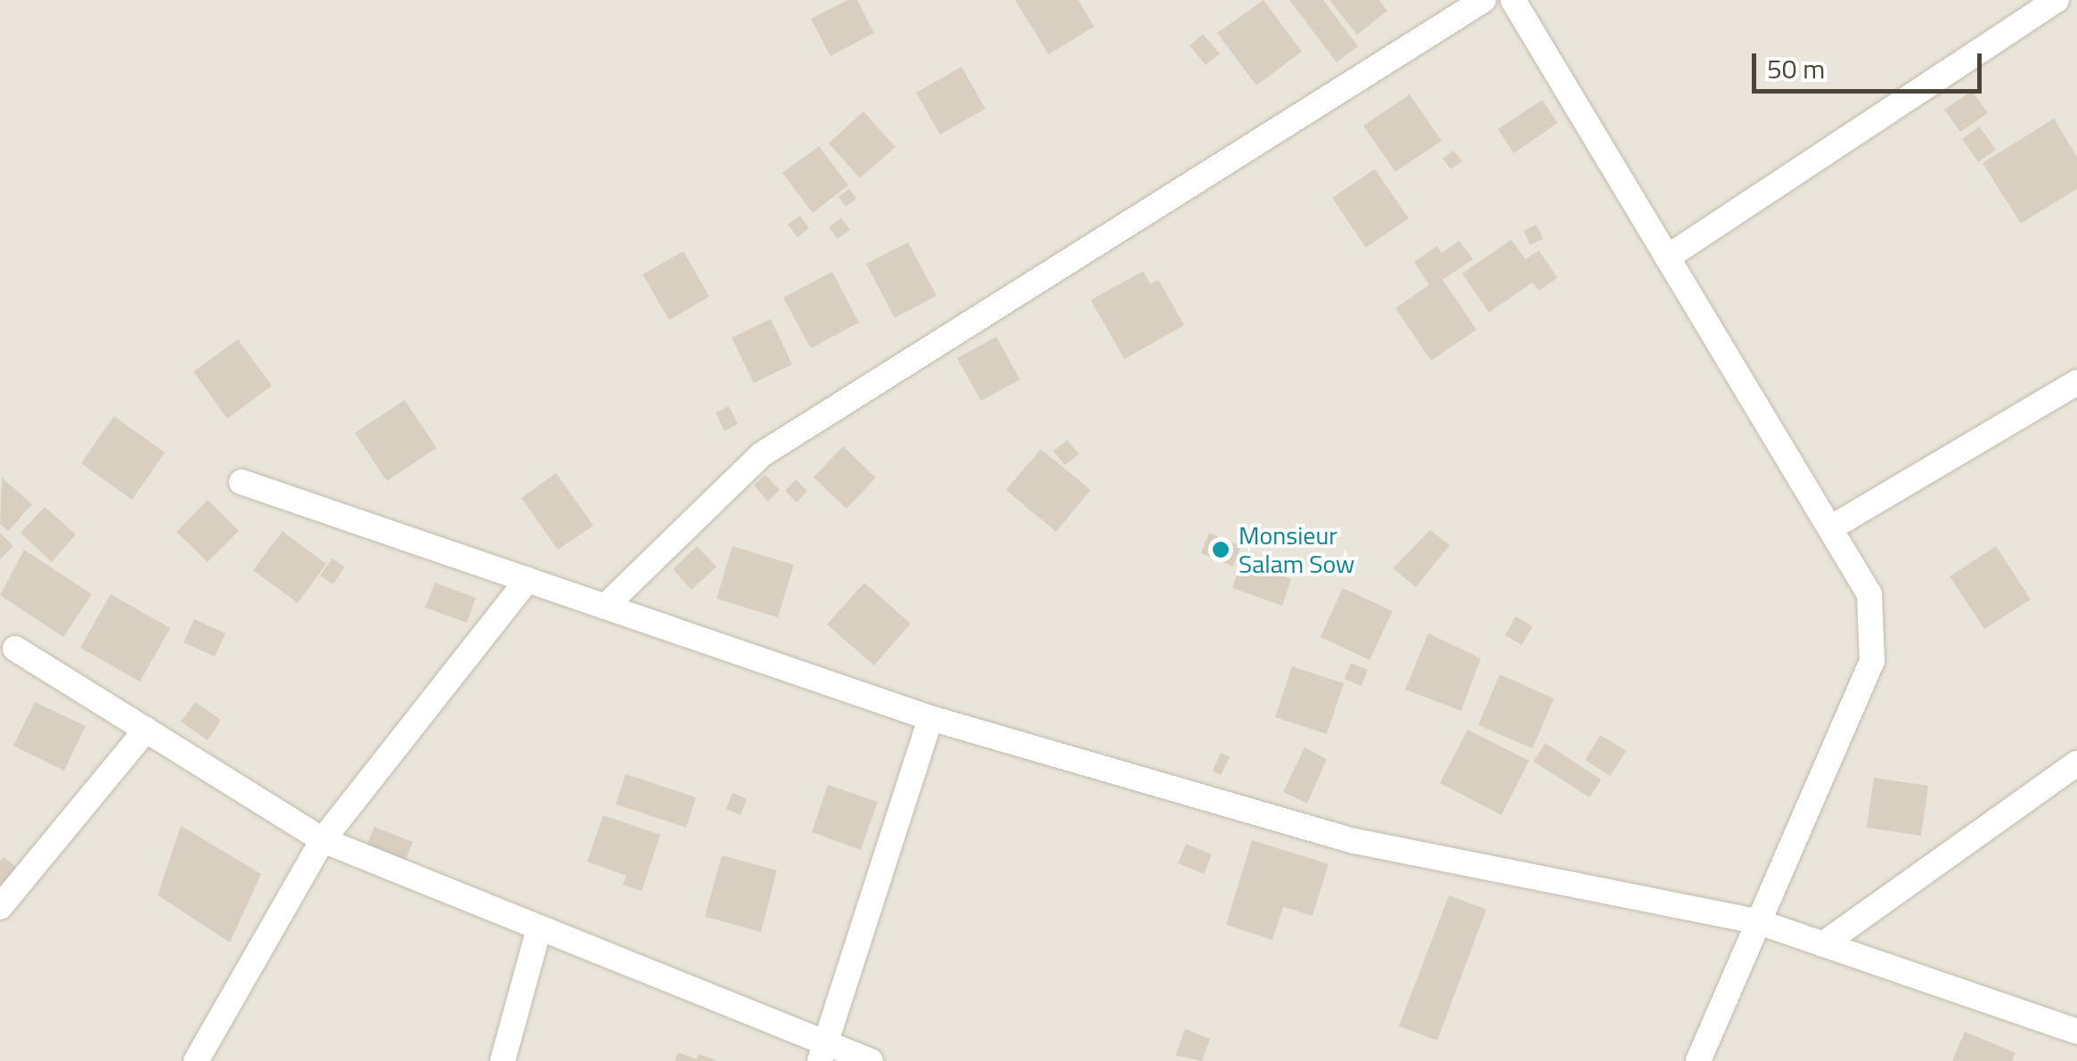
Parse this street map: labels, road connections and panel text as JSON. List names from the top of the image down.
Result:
{
  "places": ["Monsieur Salam Sow"],
  "scale_bar": "50 m"
}
